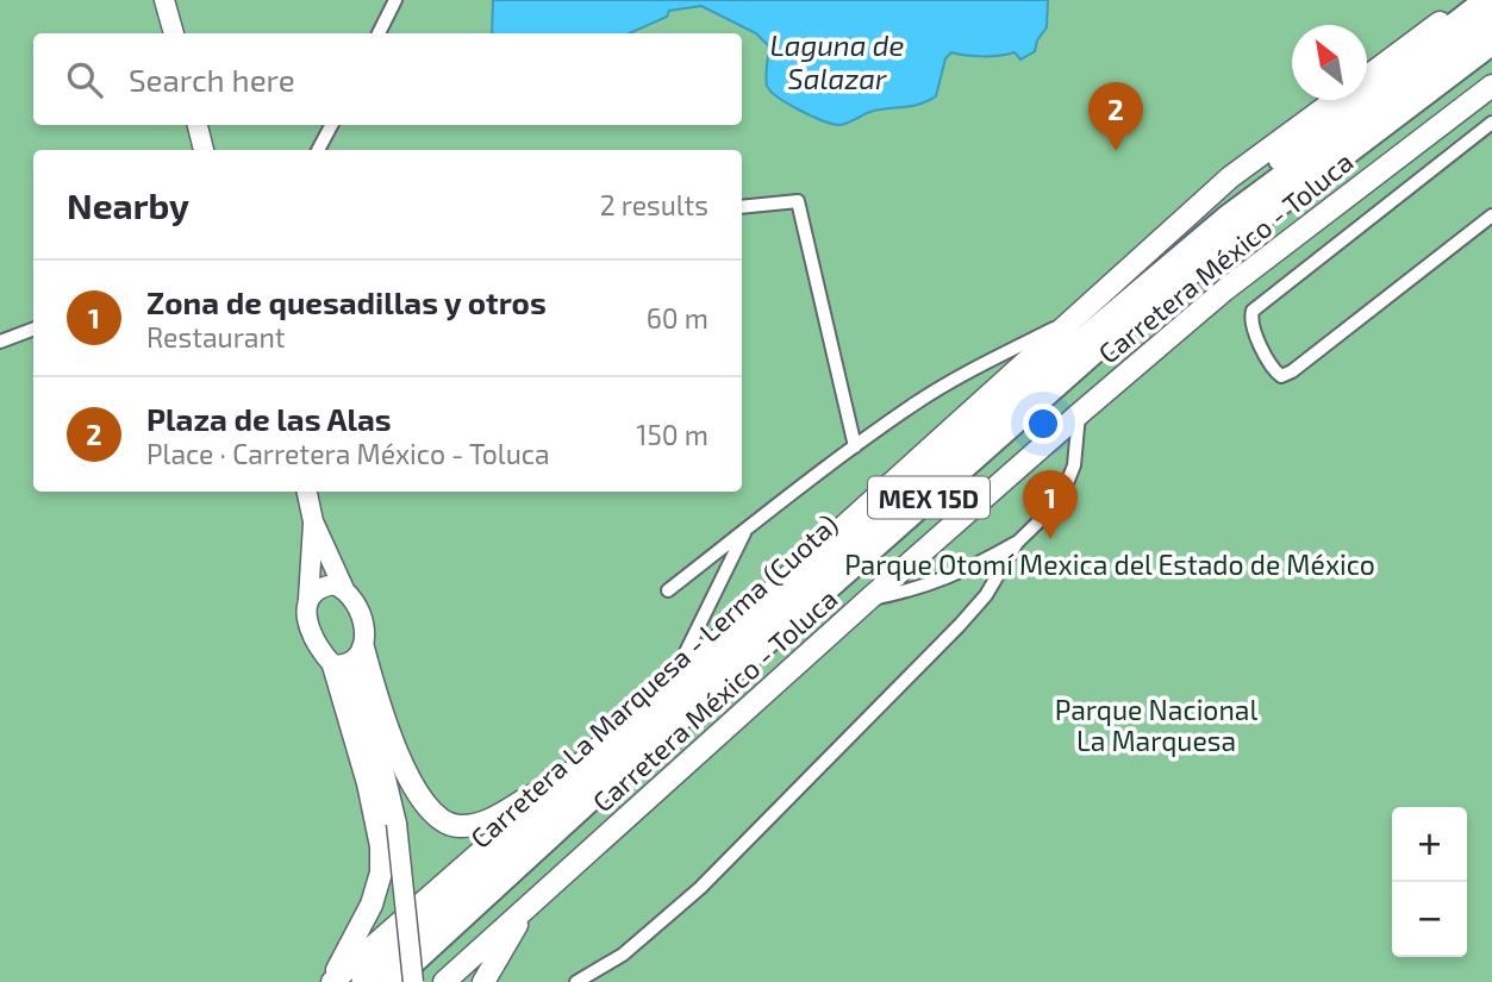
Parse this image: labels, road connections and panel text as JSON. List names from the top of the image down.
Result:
{
  "streets": {
    "highway": ["MEX 15D", "Carretera La Marquesa - Lerma (Cuota)"],
    "main road": ["Carretera México - Toluca"]
  },
  "water": ["Laguna de Salazar"],
  "parks": ["Parque Otomí Mexica del Estado de México", "Parque Nacional La Marquesa"],
  "north": "top left",
  "page": {
    "search": "Search here",
    "pins": ["2", "1"],
    "heading": ["Nearby", "2 results"],
    "list": [
      {
        "mark": "1",
        "name": "Zona de quesadillas y otros",
        "note": "Restaurant",
        "value": "60 m"
      },
      {
        "mark": "2",
        "name": "Plaza de las Alas",
        "note": "Place · Carretera México - Toluca",
        "value": "150 m"
      }
    ],
    "map_buttons": ["+", "−"]
  }
}
